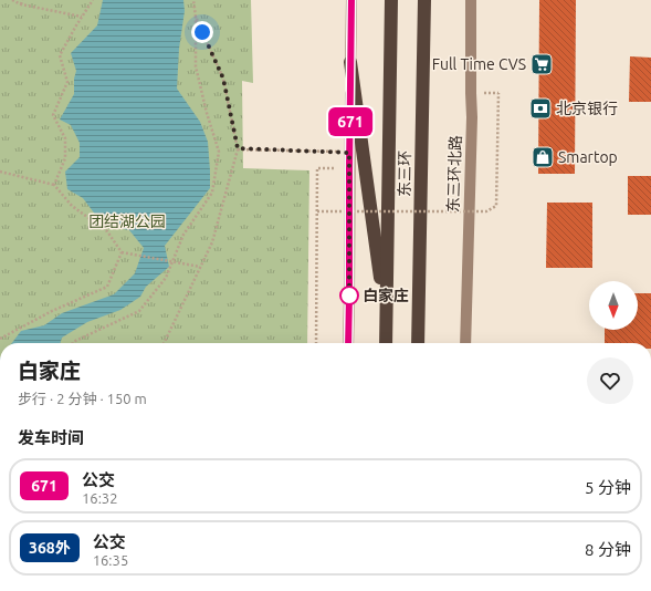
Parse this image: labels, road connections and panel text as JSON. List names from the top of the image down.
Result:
{
  "streets": {
    "highway": ["东三环"],
    "street": ["东三环北路"]
  },
  "parks": ["团结湖公园"],
  "places": {
    "supermarket": ["Full Time CVS"],
    "bank": ["北京银行"],
    "shop": ["Smartop"],
    "other": ["白家庄"]
  },
  "lines": ["bus line 671"],
  "north": "bottom",
  "page": {
    "on_map": "671",
    "heading": [
      ["白家庄", "步行 · 2 分钟 · 150 m"],
      "发车时间"
    ],
    "list": [
      {
        "mark": "671",
        "name": "公交",
        "note": "16:32",
        "value": "5 分钟"
      },
      {
        "mark": "368外",
        "name": "公交",
        "note": "16:35",
        "value": "8 分钟"
      }
    ]
  }
}
